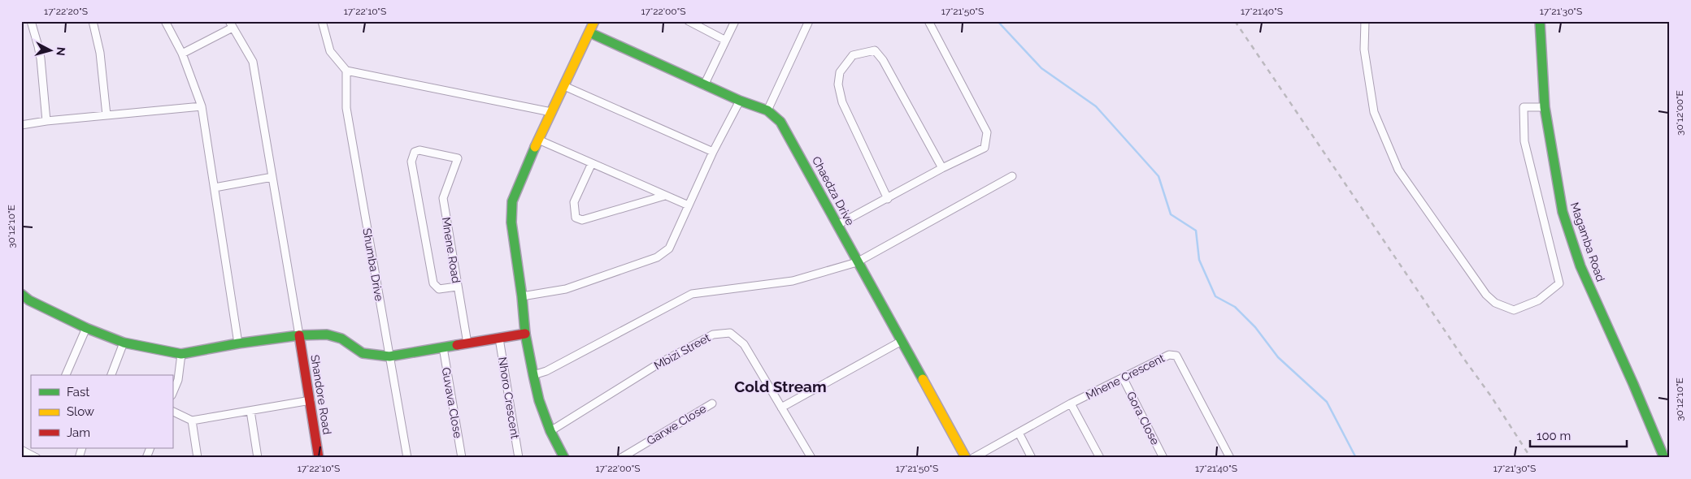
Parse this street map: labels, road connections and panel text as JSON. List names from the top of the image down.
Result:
{
  "streets": {
    "main road": ["Chaedza Drive", "Magamba Road", "Shandore Road"],
    "street": [
      "Mnene Road",
      "Shumba Drive",
      "Mbizi Street",
      "Mhene Crescent",
      "Nhoro Crescent",
      "Guvava Close",
      "Gora Close",
      "Garwe Close"
    ]
  },
  "crossings": [
    ["Mhene Crescent", "Gora Close"]
  ],
  "districts": ["Cold Stream"],
  "legend": ["Fast", "Slow", "Jam"],
  "scale_bar": "100 m",
  "north": "right",
  "coordinates": [
    "17°22'20\"S",
    "17°22'10\"S",
    "17°22'00\"S",
    "17°21'50\"S",
    "17°21'40\"S",
    "17°21'30\"S",
    "30°12'00\"E",
    "30°12'10\"E"
  ]
}
